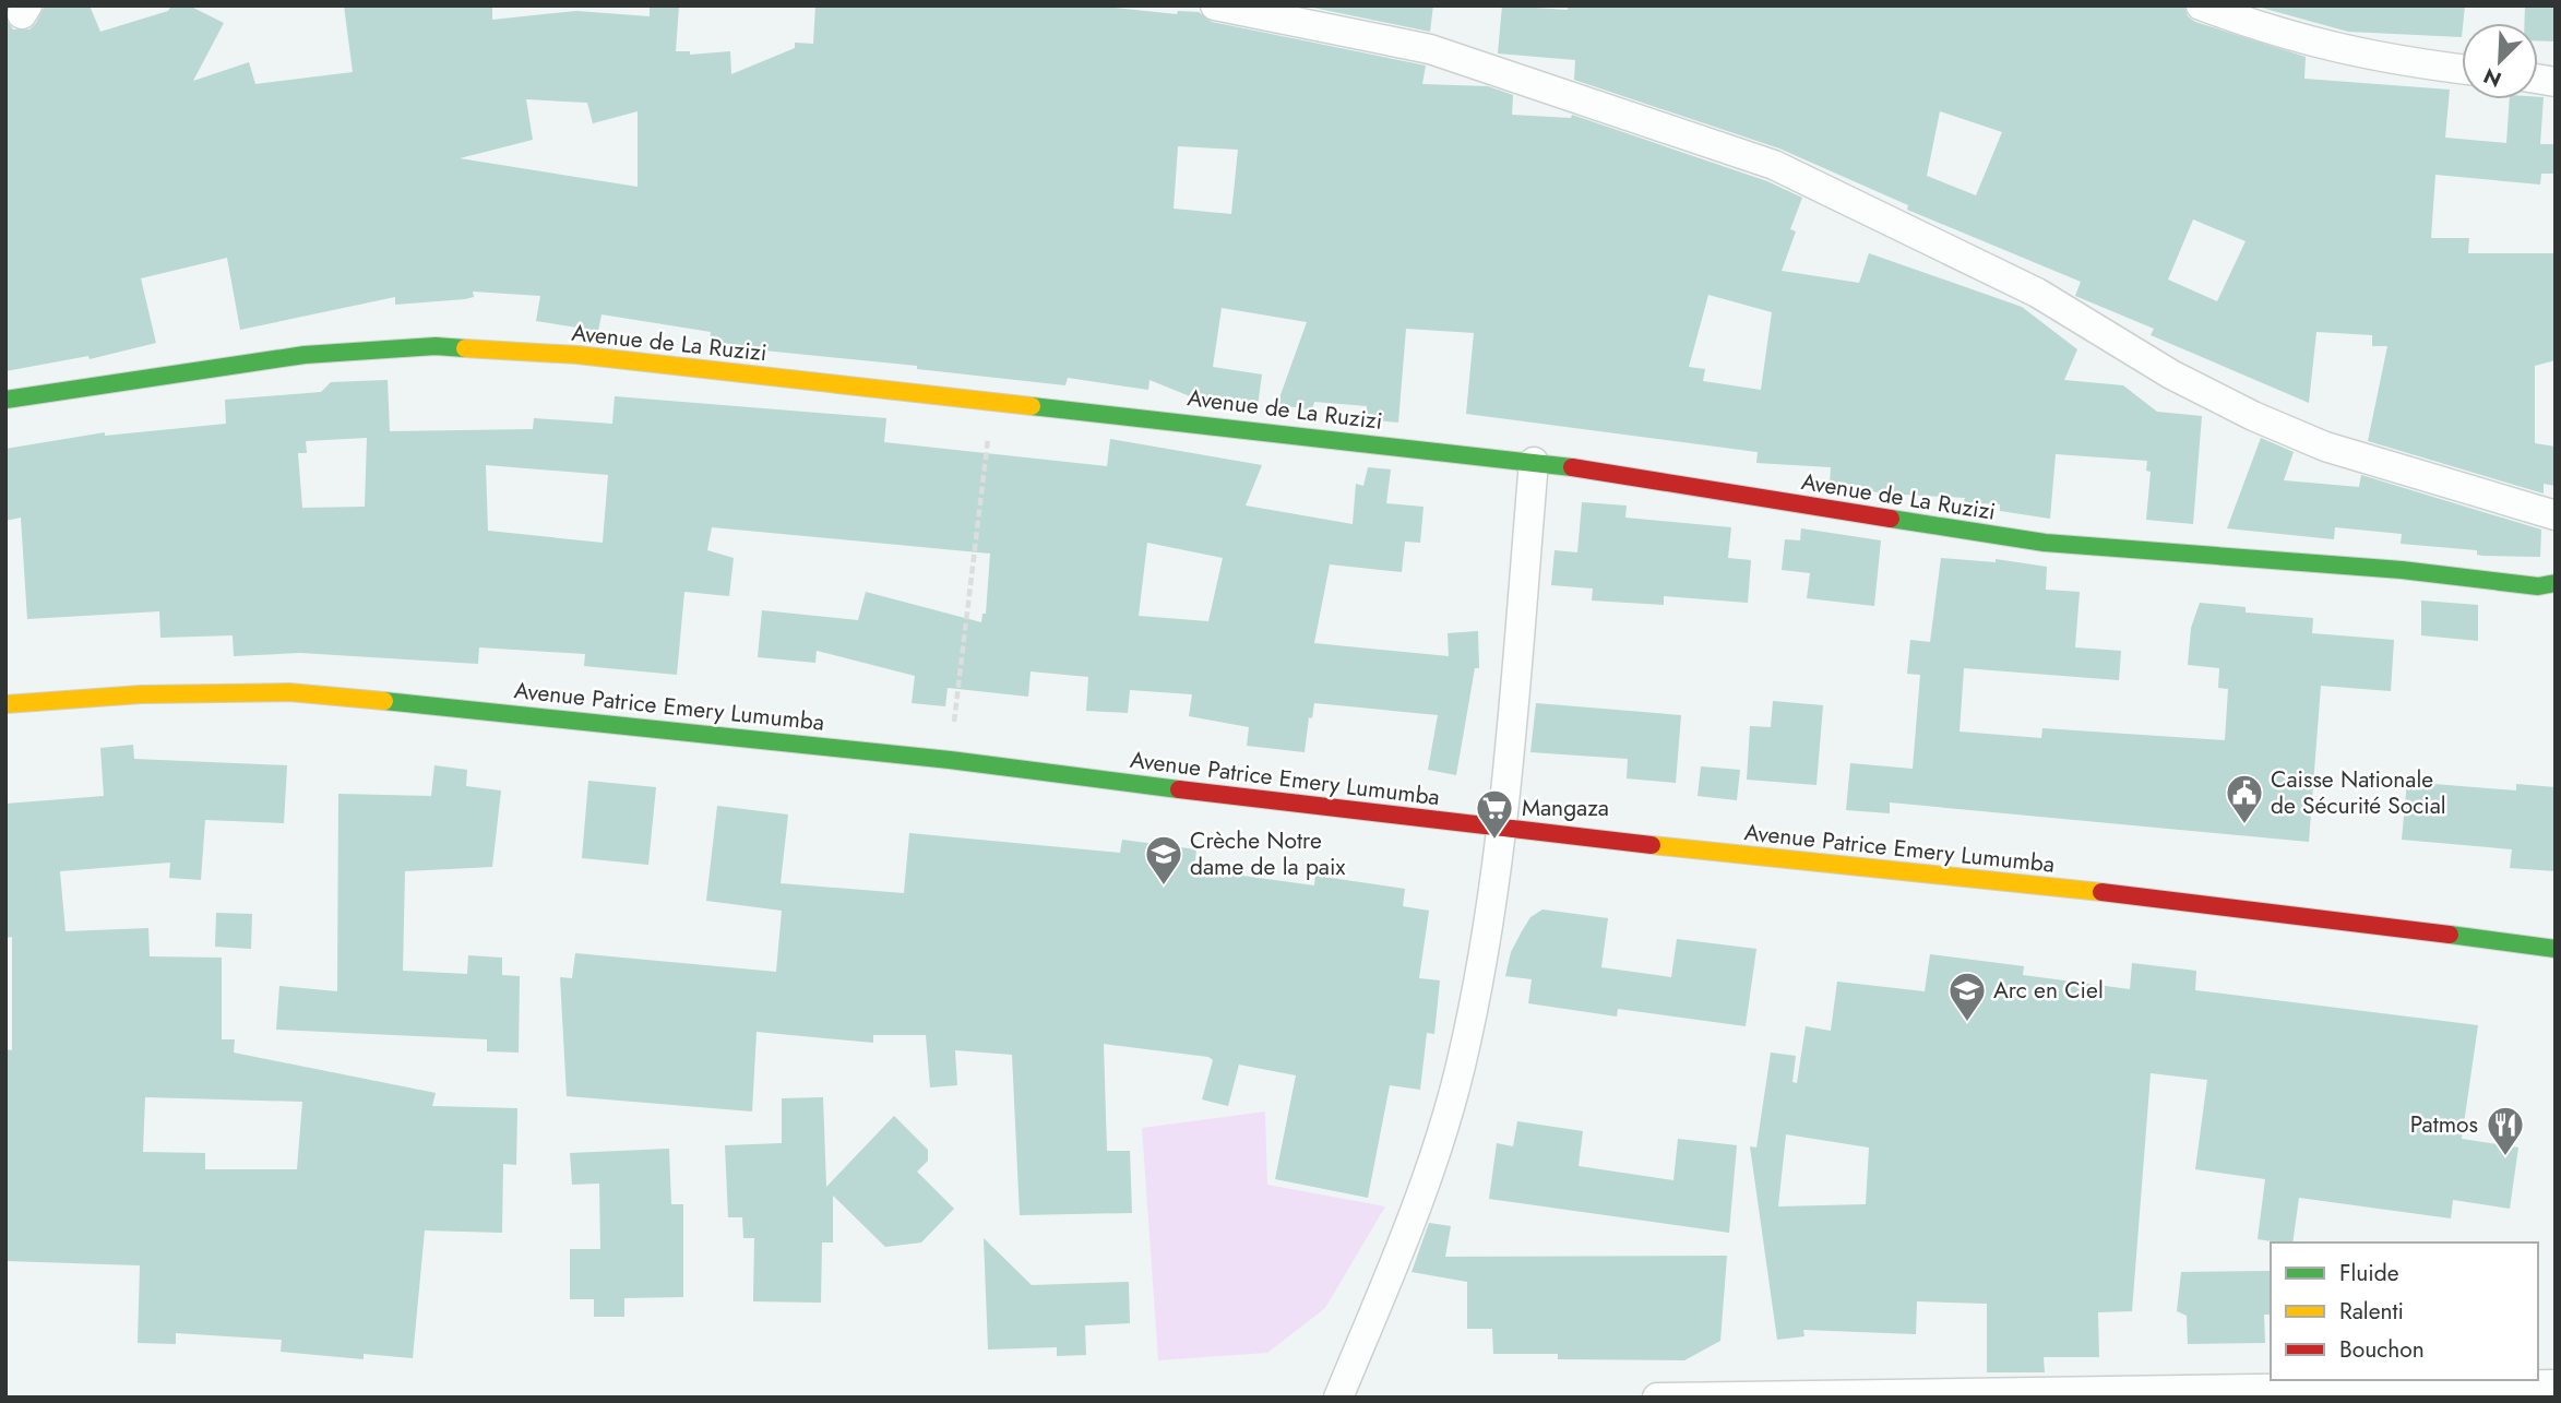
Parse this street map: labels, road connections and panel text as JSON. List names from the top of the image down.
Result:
{
  "streets": {
    "street": ["Avenue de La Ruzizi", "Avenue Patrice Emery Lumumba"]
  },
  "places": {
    "public building": ["Caisse Nationale de Sécurité Social"],
    "supermarket": ["Mangaza"],
    "school or university": ["Crèche Notre dame de la paix", "Arc en Ciel"],
    "restaurant": ["Patmos"]
  },
  "legend": ["Fluide", "Ralenti", "Bouchon"],
  "north": "bottom left"
}
